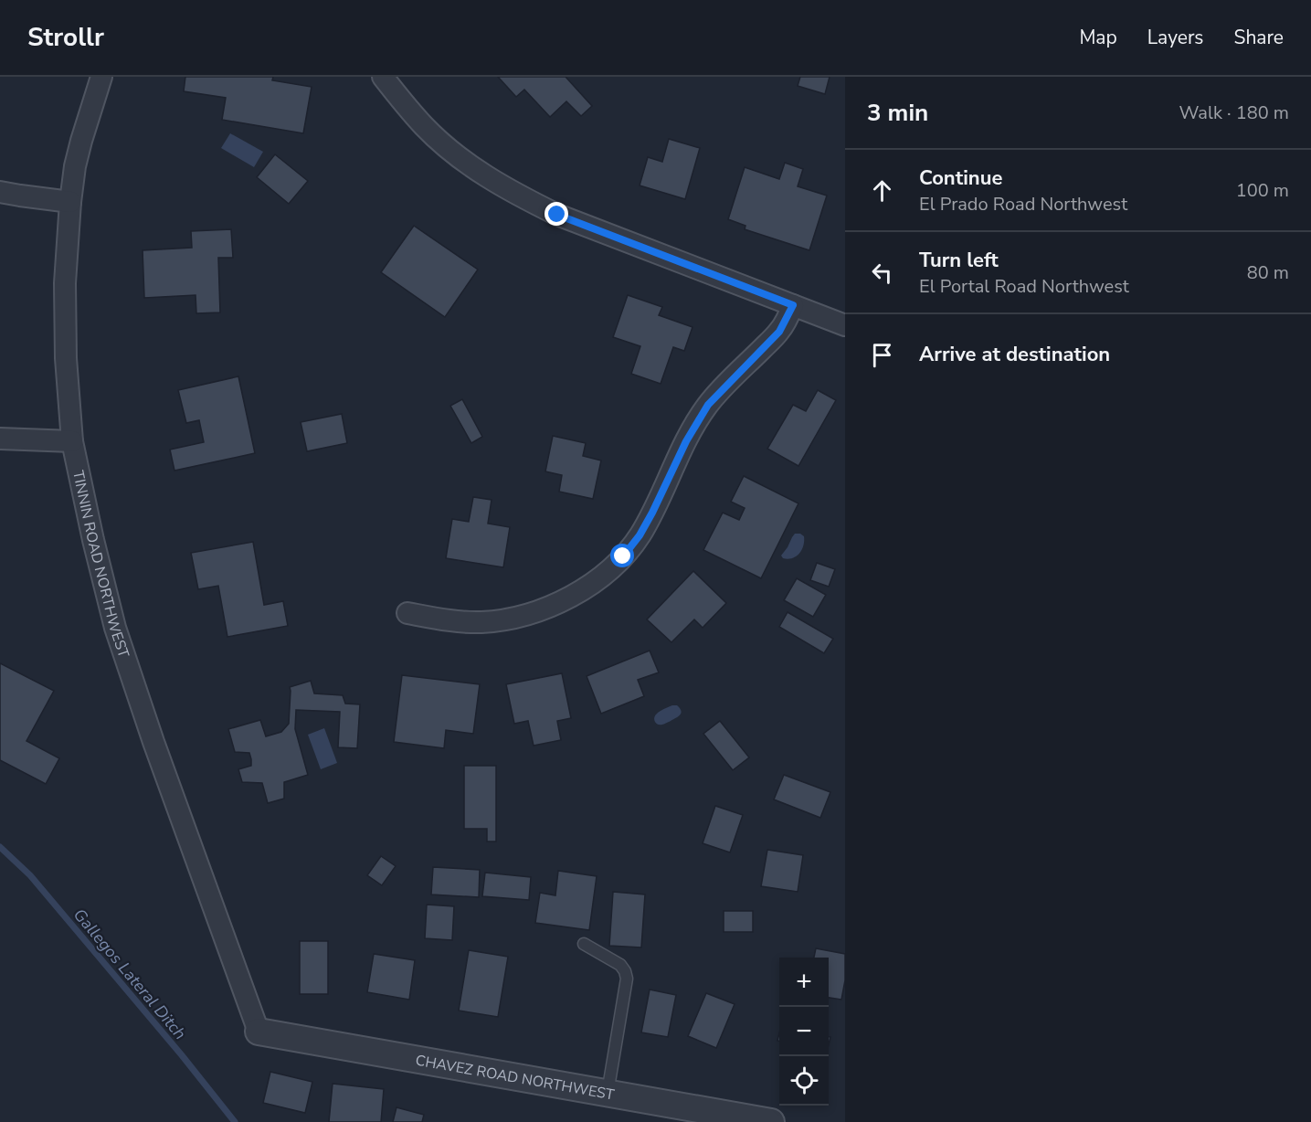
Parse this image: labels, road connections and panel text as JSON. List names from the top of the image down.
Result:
{
  "streets": {
    "street": ["TINNIN ROAD NORTHWEST", "CHAVEZ ROAD NORTHWEST"]
  },
  "crossings": [
    ["TINNIN ROAD NORTHWEST", "CHAVEZ ROAD NORTHWEST"]
  ],
  "water": ["Gallegos Lateral Ditch"],
  "page": {
    "header": "Strollr",
    "nav": ["Map", "Layers", "Share"],
    "heading": ["3 min", "Walk · 180 m"],
    "list": [
      ["Continue", "El Prado Road Northwest", "100 m"],
      ["Turn left", "El Portal Road Northwest", "80 m"],
      "Arrive at destination"
    ],
    "map_buttons": ["+", "−"]
  }
}
